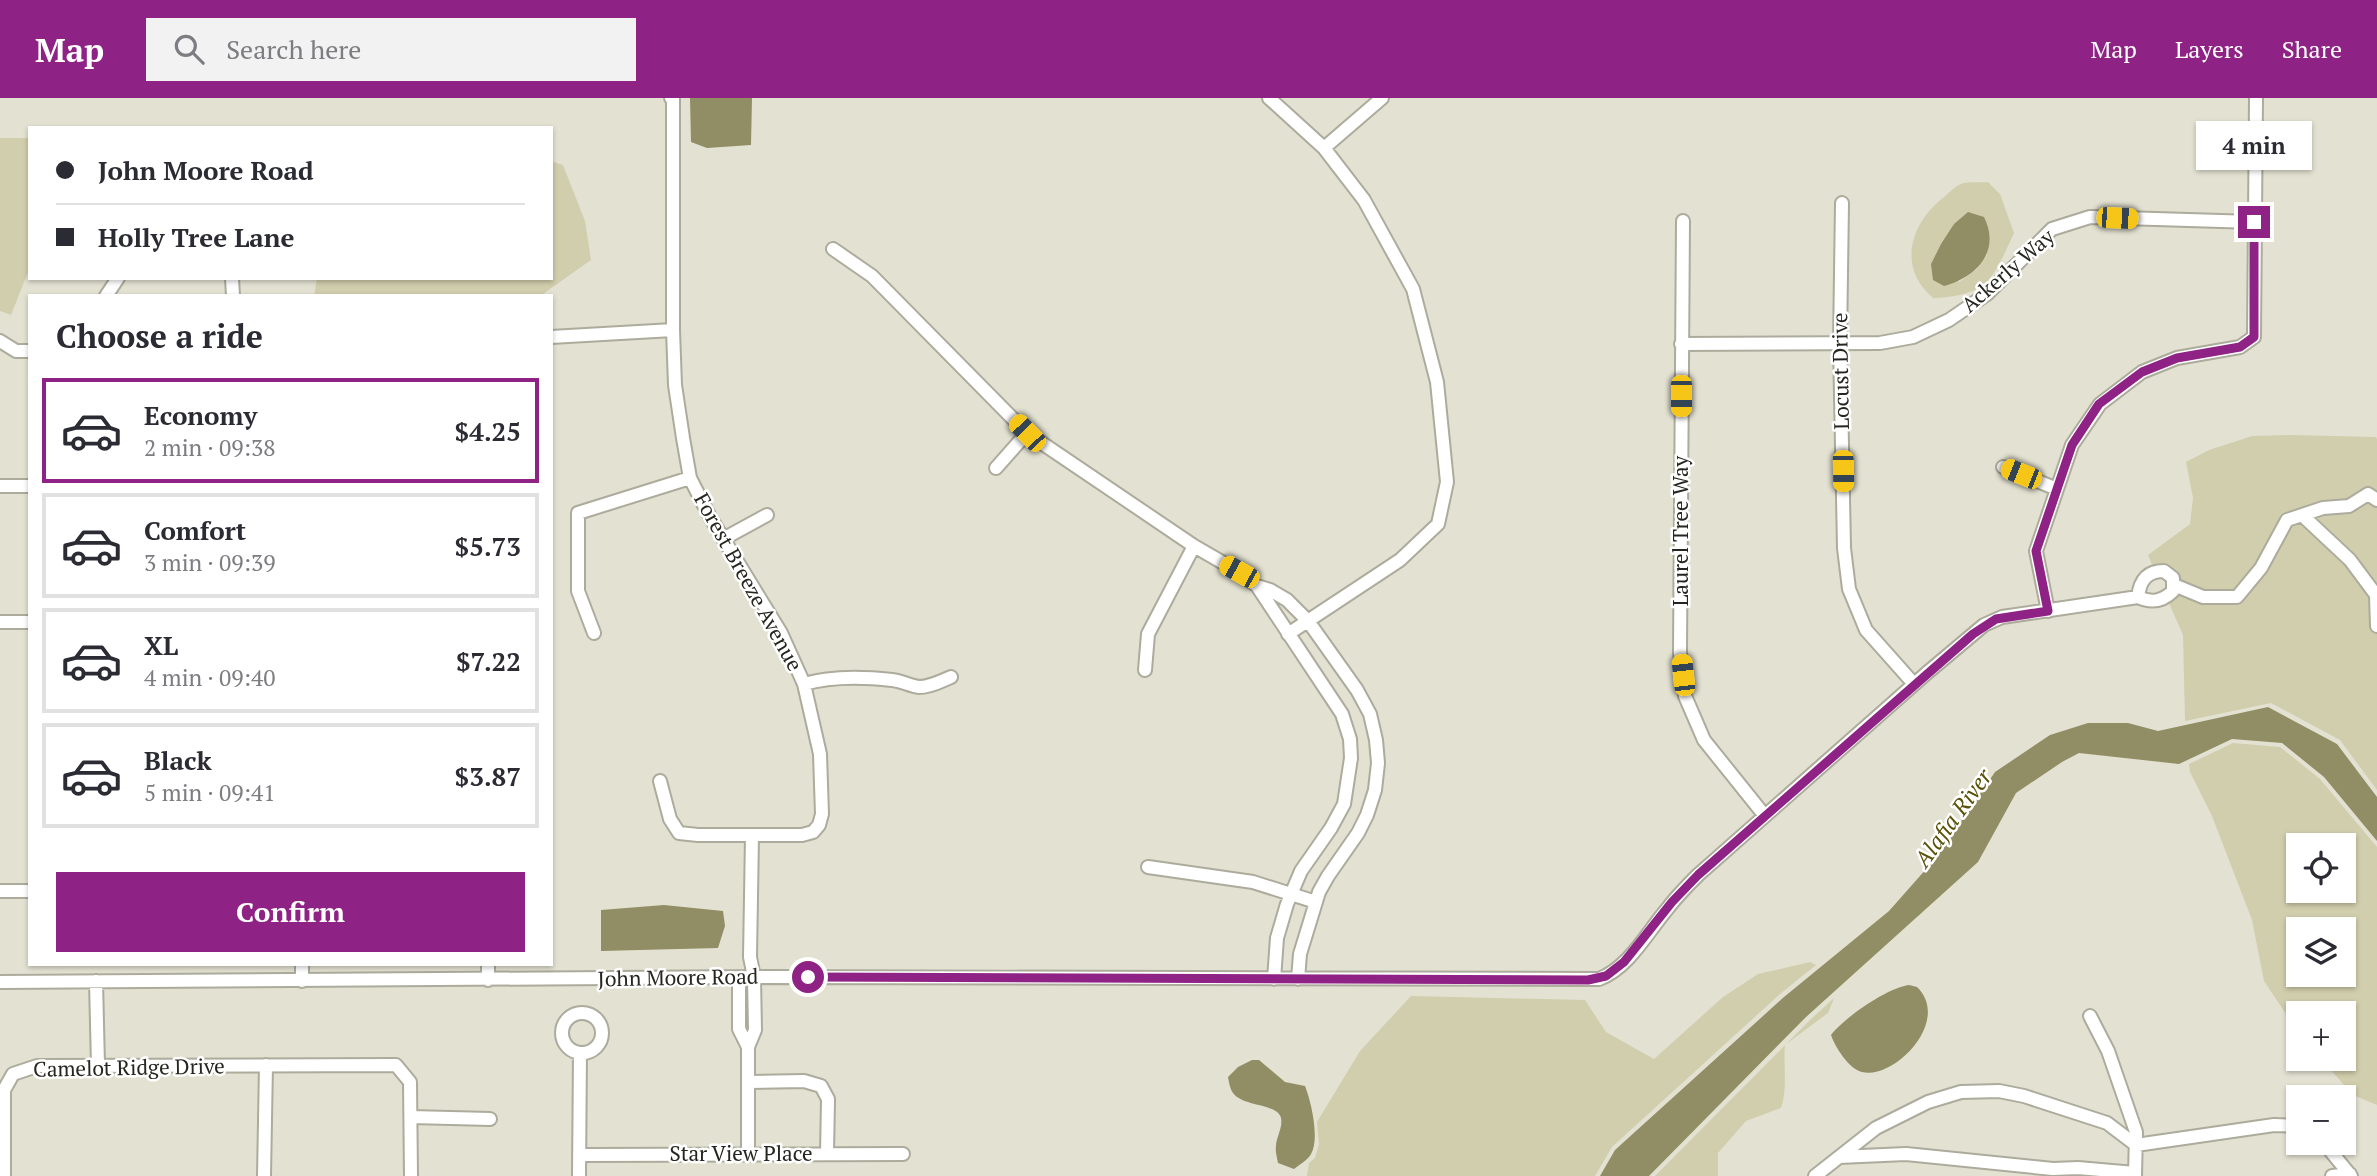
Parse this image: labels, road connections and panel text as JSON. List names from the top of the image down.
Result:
{
  "streets": {
    "street": [
      "Ackerly Way",
      "Locust Drive",
      "Laurel Tree Way",
      "Forest Breeze Avenue",
      "John Moore Road",
      "Camelot Ridge Drive",
      "Star View Place"
    ]
  },
  "crossings": [
    ["Ackerly Way", "Locust Drive"],
    ["Ackerly Way", "Laurel Tree Way"],
    ["Locust Drive", "John Moore Road"],
    ["Laurel Tree Way", "John Moore Road"]
  ],
  "water": ["Alafia River"],
  "page": {
    "header": "Map",
    "search": "Search here",
    "nav": ["Map", "Layers", "Share"],
    "bubble": "4 min",
    "banner": ["John Moore Road", "Holly Tree Lane"],
    "heading": "Choose a ride",
    "list": [
      {
        "name": "Economy",
        "note": "2 min · 09:38",
        "value": "$4.25"
      },
      {
        "name": "Comfort",
        "note": "3 min · 09:39",
        "value": "$5.73"
      },
      {
        "name": "XL",
        "note": "4 min · 09:40",
        "value": "$7.22"
      },
      {
        "name": "Black",
        "note": "5 min · 09:41",
        "value": "$3.87"
      }
    ],
    "map_buttons": ["+", "−"],
    "buttons": "Confirm"
  }
}
